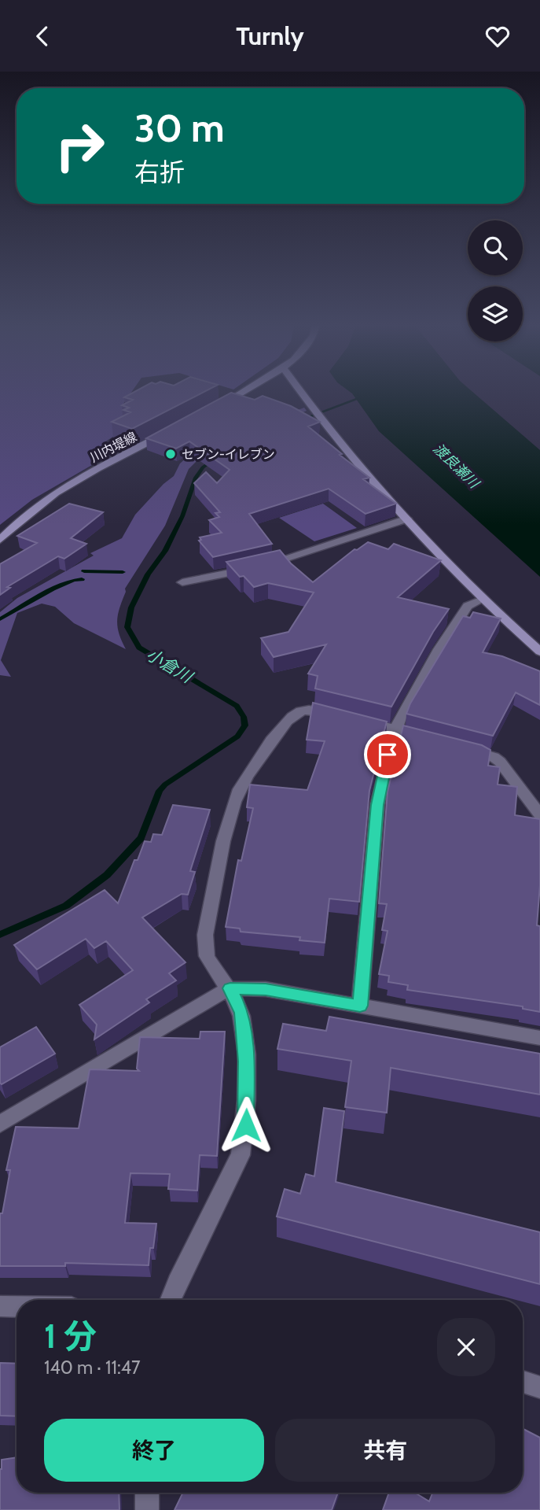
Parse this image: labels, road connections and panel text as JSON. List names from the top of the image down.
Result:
{
  "streets": {
    "street": ["川内堤線"]
  },
  "water": ["渡良瀬川", "小倉川"],
  "places": ["セブン-イレブン"],
  "page": {
    "header": "Turnly",
    "turn": ["30 m", "右折"],
    "heading": ["1 分", "140 m · 11:47"],
    "buttons": ["終了", "共有"]
  }
}
